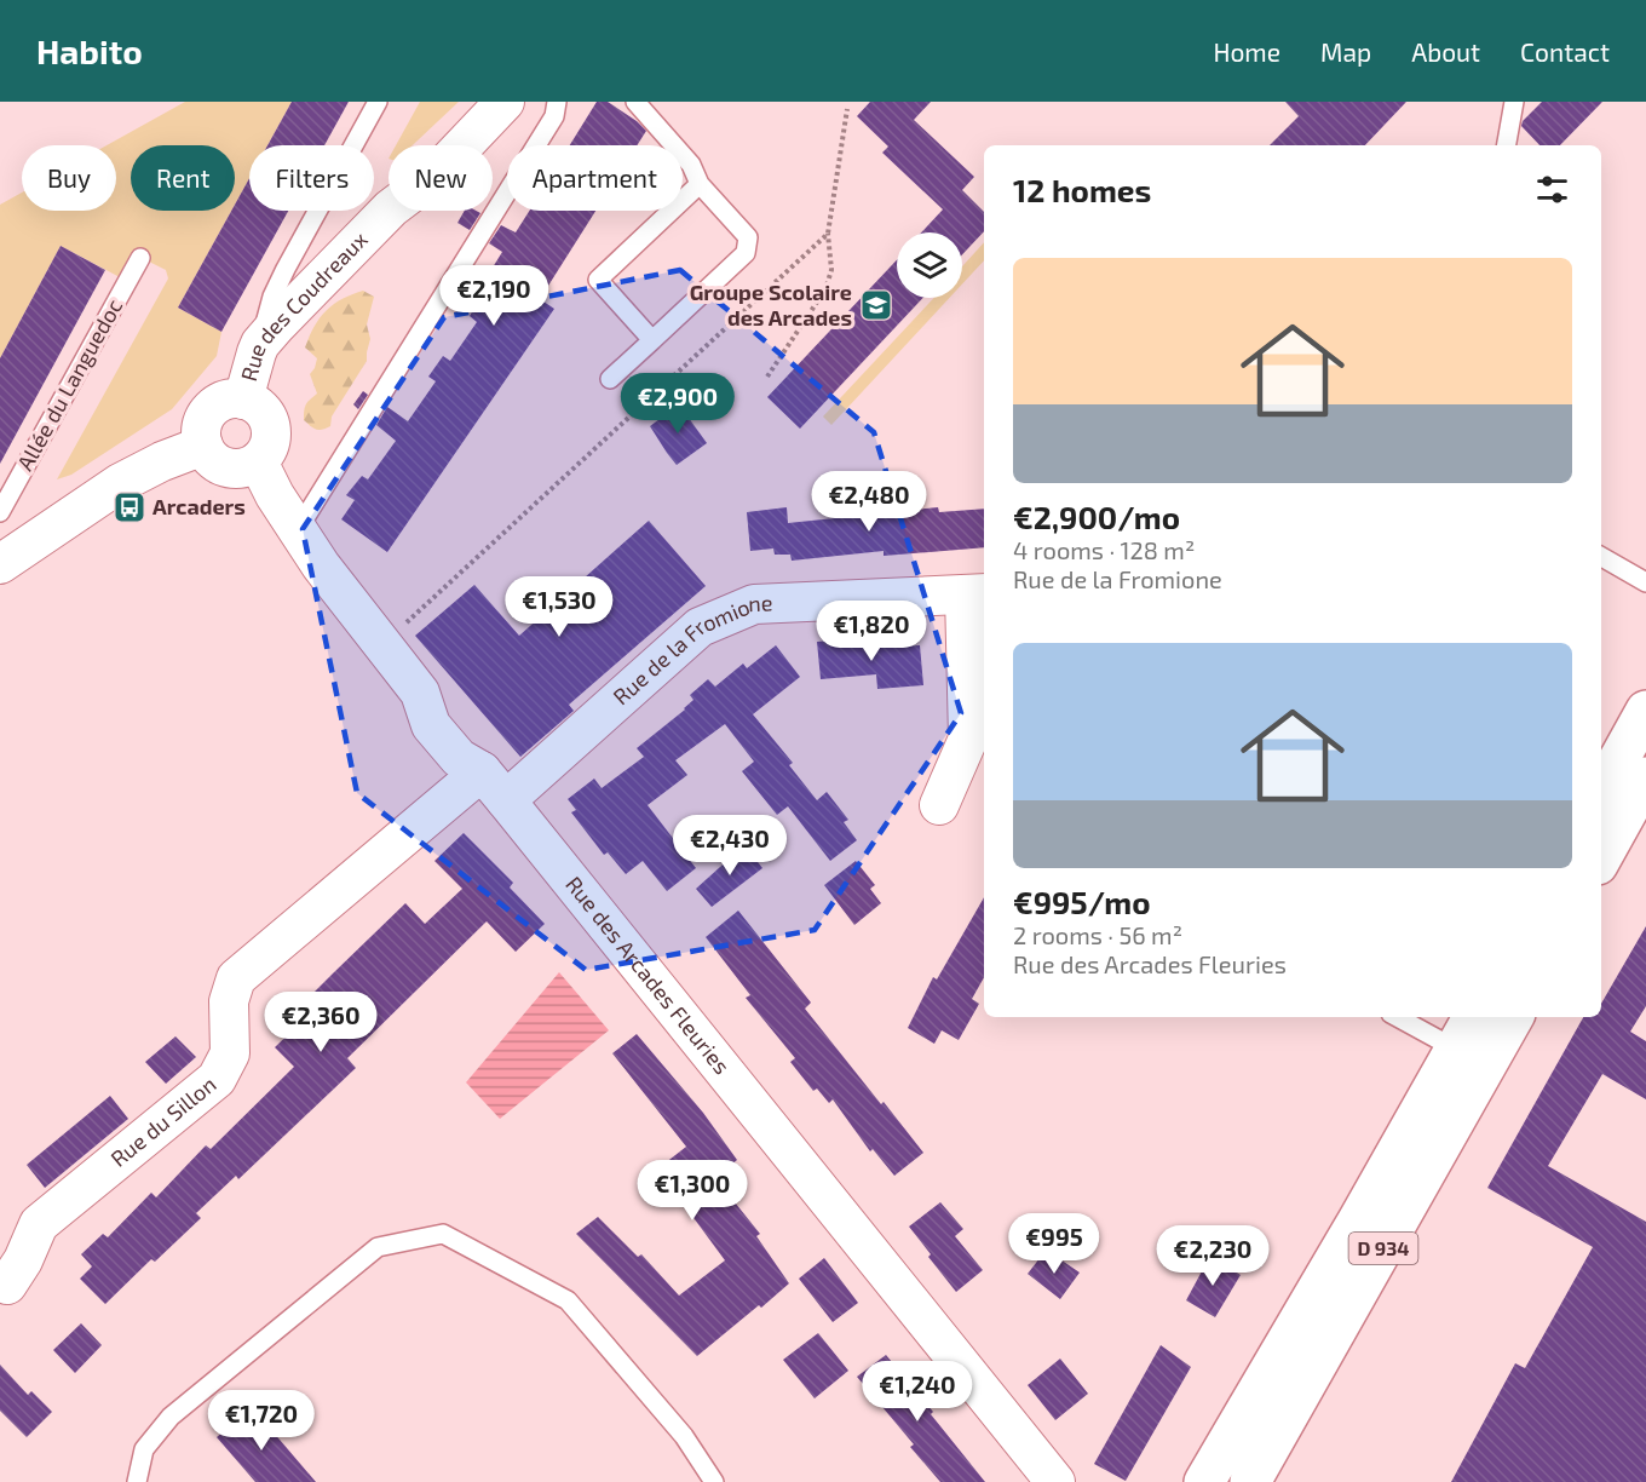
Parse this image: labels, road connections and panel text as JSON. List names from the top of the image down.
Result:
{
  "streets": {
    "main road": ["D 934"],
    "street": [
      "Rue des Coudreaux",
      "Rue de la Fromione",
      "Rue des Arcades Fleuries",
      "Rue du Sillon"
    ],
    "lane": ["Allée du Languedoc"]
  },
  "crossings": [
    ["Rue des Coudreaux", "Rue des Arcades Fleuries"],
    ["Rue de la Fromione", "Rue des Arcades Fleuries"],
    ["Rue des Arcades Fleuries", "Rue du Sillon"]
  ],
  "places": {
    "school or university": ["Groupe Scolaire des Arcades"],
    "bus stop": ["Arcaders"]
  },
  "page": {
    "header": "Habito",
    "nav": [
      "Home",
      "Map",
      "About",
      "Contact"
    ],
    "chip": [
      "Buy",
      "Rent",
      "Filters",
      "New",
      "Apartment"
    ],
    "heading": "12 homes",
    "list": [
      {
        "name": "€2,900/mo",
        "note": "4 rooms · 128 m² · Rue de la Fromione"
      },
      {
        "name": "€995/mo",
        "note": "2 rooms · 56 m² · Rue des Arcades Fleuries"
      }
    ],
    "price": [
      "€2,190",
      "€2,900",
      "€2,480",
      "€1,530",
      "€1,820",
      "€2,430",
      "€2,360",
      "€1,300",
      "€995",
      "€2,230",
      "€1,240",
      "€1,720"
    ]
  }
}
